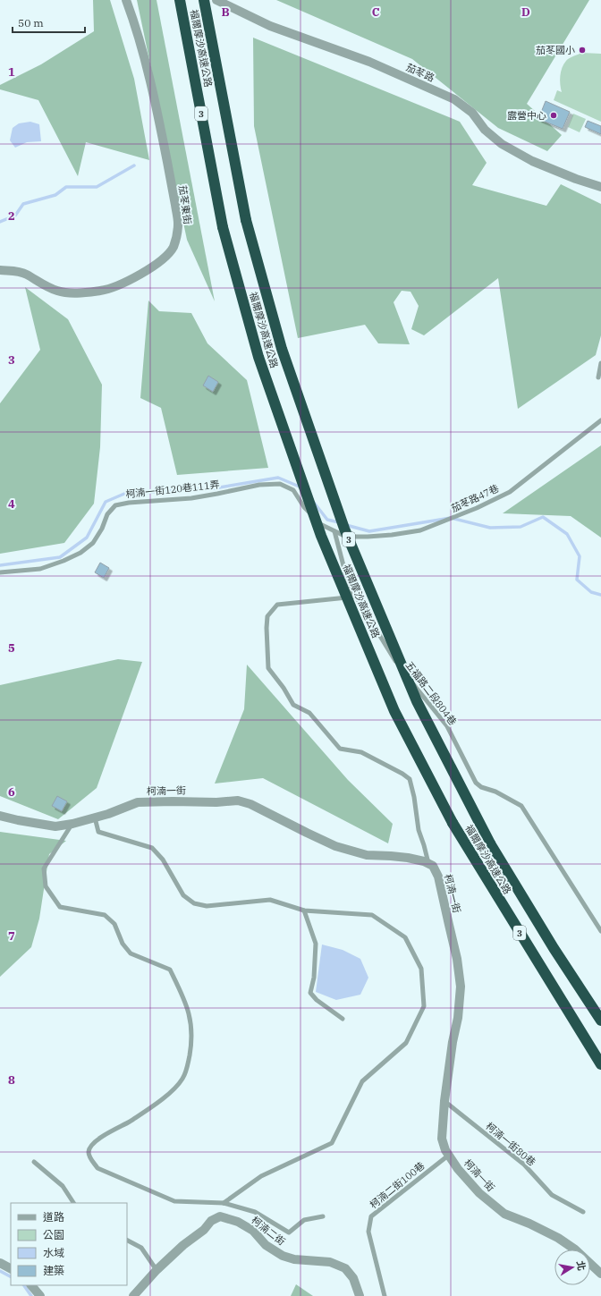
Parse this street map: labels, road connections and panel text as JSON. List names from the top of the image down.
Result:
{
  "streets": {
    "highway": ["福爾摩沙高速公路", "3"],
    "street": [
      "茄苳路",
      "茄苳東街",
      "柯湳一街",
      "柯湳二街"
    ],
    "lane": [
      "柯湳一街120巷111弄",
      "茄苳路47巷",
      "五福路二段804巷",
      "柯湳一街80巷",
      "柯湳二街100巷"
    ]
  },
  "crossings": [
    ["柯湳一街120巷111弄", "茄苳路47巷"],
    ["柯湳一街", "柯湳一街80巷"],
    ["柯湳一街", "柯湳二街100巷"]
  ],
  "places": ["茄苳國小", "露營中心"],
  "legend": [
    "道路",
    "公園",
    "水域",
    "建築"
  ],
  "scale_bar": "50 m",
  "north": "right",
  "grid": {
    "columns": ["B", "C", "D"],
    "rows": [
      "1",
      "2",
      "3",
      "4",
      "5",
      "6",
      "7",
      "8"
    ]
  }
}
